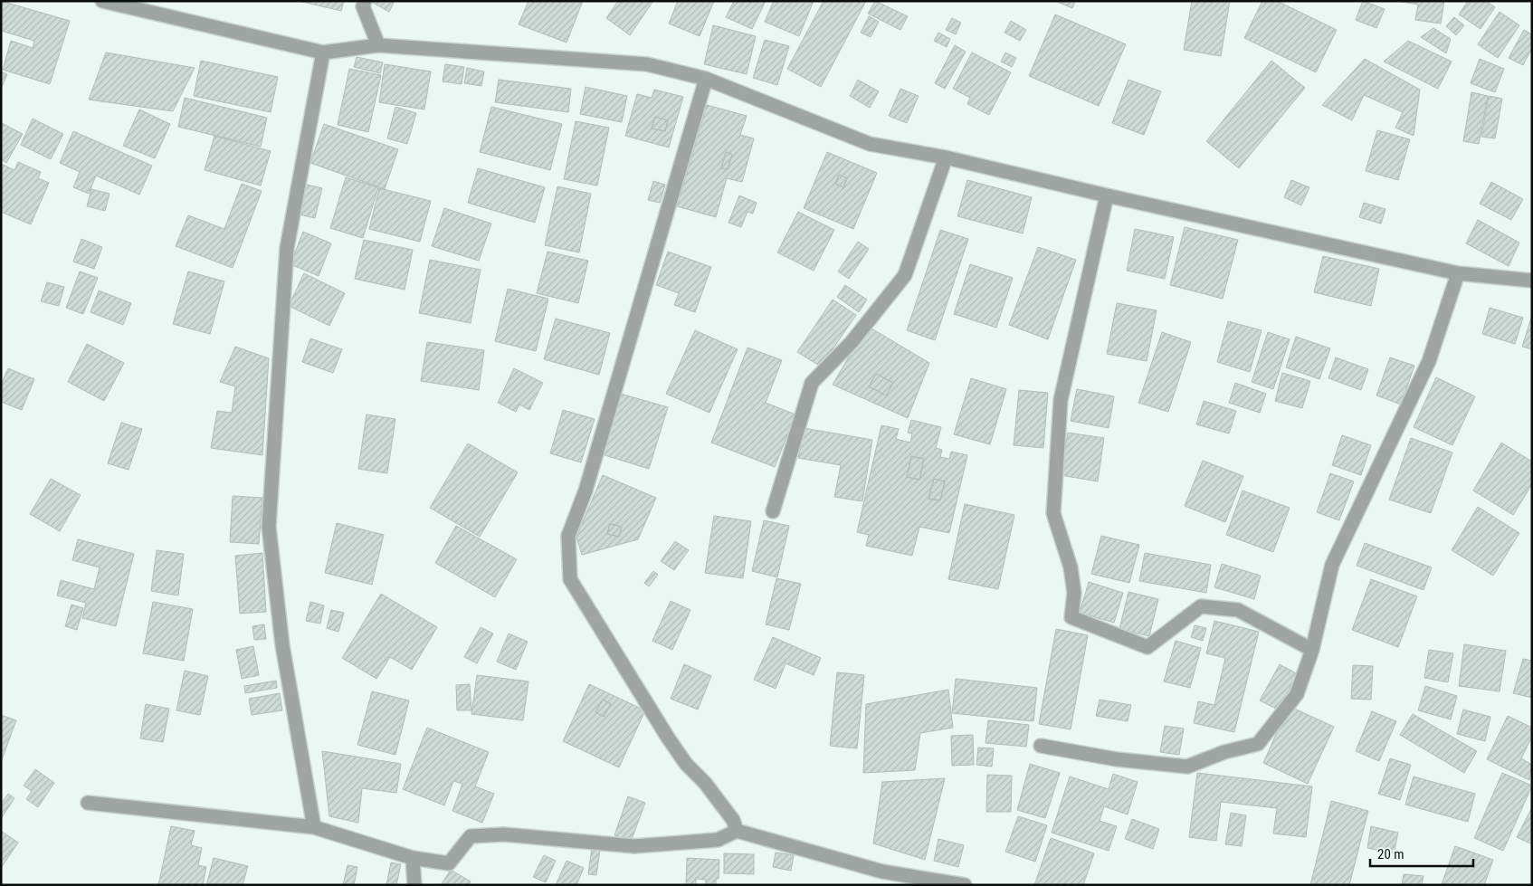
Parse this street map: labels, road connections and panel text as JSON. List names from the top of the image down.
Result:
{
  "scale_bar": "20 m"
}
